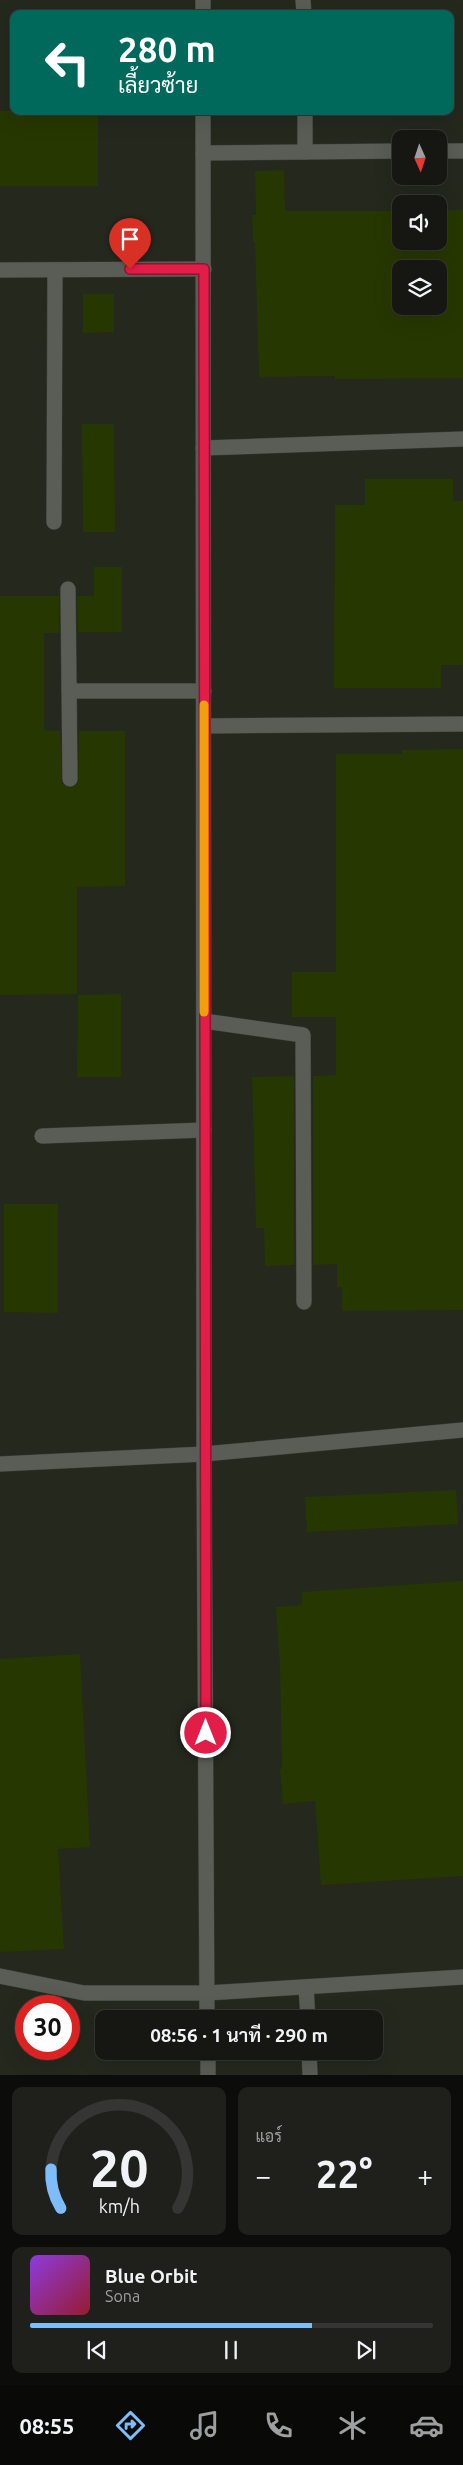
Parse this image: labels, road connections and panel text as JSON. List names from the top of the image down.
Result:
{
  "north": "bottom",
  "page": {
    "turn": ["280 m", "เลี้ยวซ้าย"],
    "limit": "30",
    "trip": "08:56 · 1 นาที · 290 m",
    "tile": "แอร์",
    "heat": ["−", "22°", "+"],
    "song": ["Blue Orbit", "Sona"],
    "tabs": "08:55",
    "gauge": ["20", "km/h"]
  }
}
